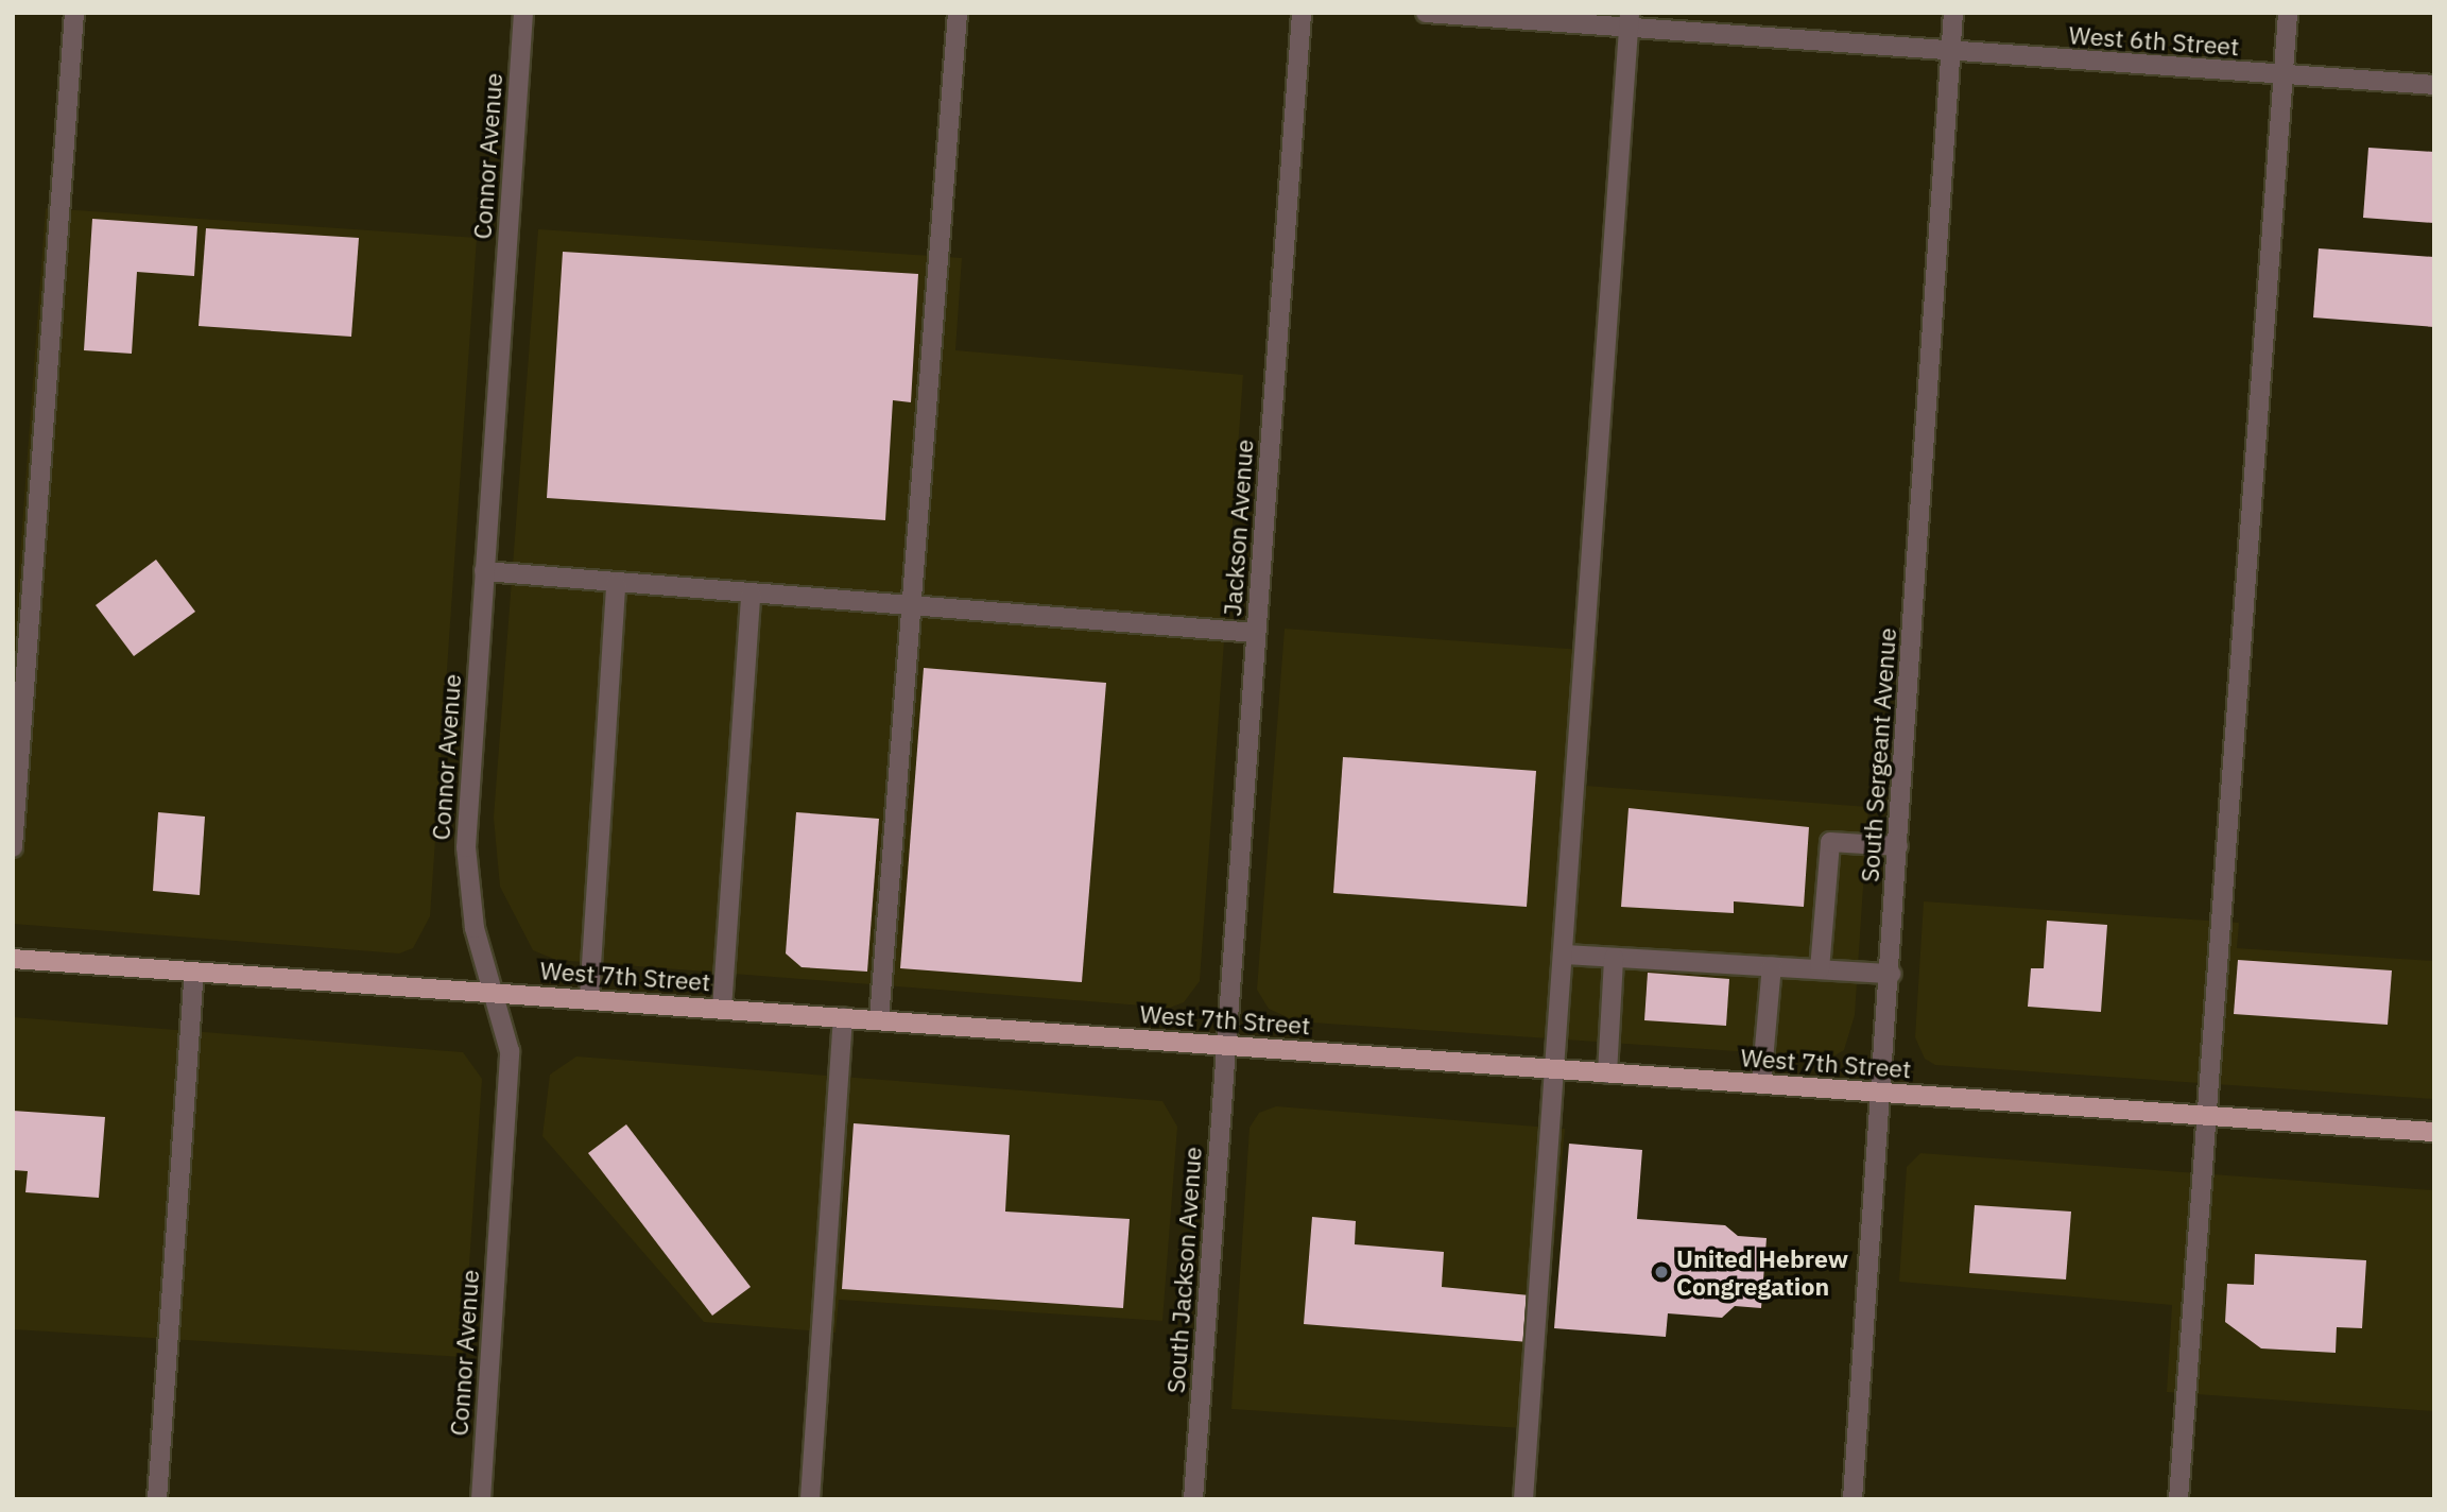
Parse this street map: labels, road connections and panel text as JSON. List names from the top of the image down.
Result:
{
  "streets": {
    "main road": ["West 7th Street"],
    "street": [
      "West 6th Street",
      "Connor Avenue",
      "Jackson Avenue",
      "South Sergeant Avenue",
      "South Jackson Avenue"
    ]
  },
  "crossings": [
    ["West 6th Street", "South Sergeant Avenue"],
    ["Connor Avenue", "West 7th Street"],
    ["Jackson Avenue", "West 7th Street"],
    ["Jackson Avenue", "South Jackson Avenue"],
    ["South Sergeant Avenue", "West 7th Street"],
    ["West 7th Street", "South Jackson Avenue"]
  ],
  "places": ["United Hebrew Congregation"]
}
